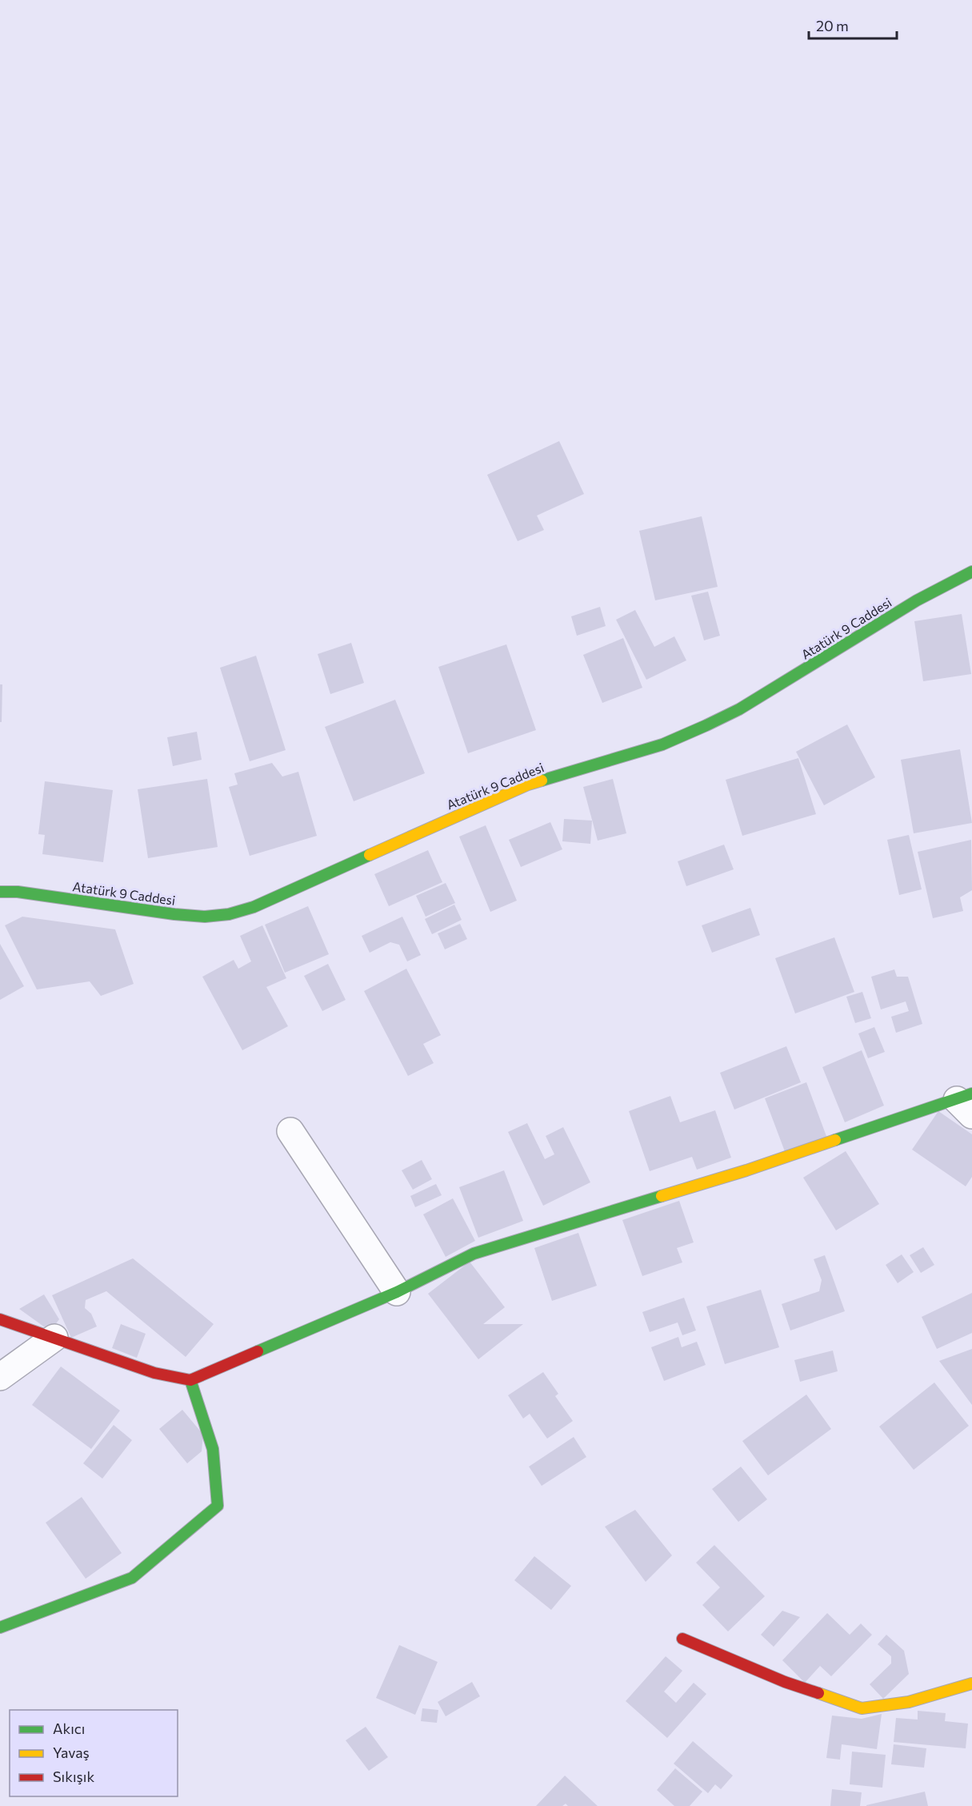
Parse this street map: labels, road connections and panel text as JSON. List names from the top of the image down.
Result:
{
  "streets": {
    "street": ["Atatürk 9 Caddesi"]
  },
  "legend": ["Akıcı", "Yavaş", "Sıkışık"],
  "scale_bar": "20 m"
}
